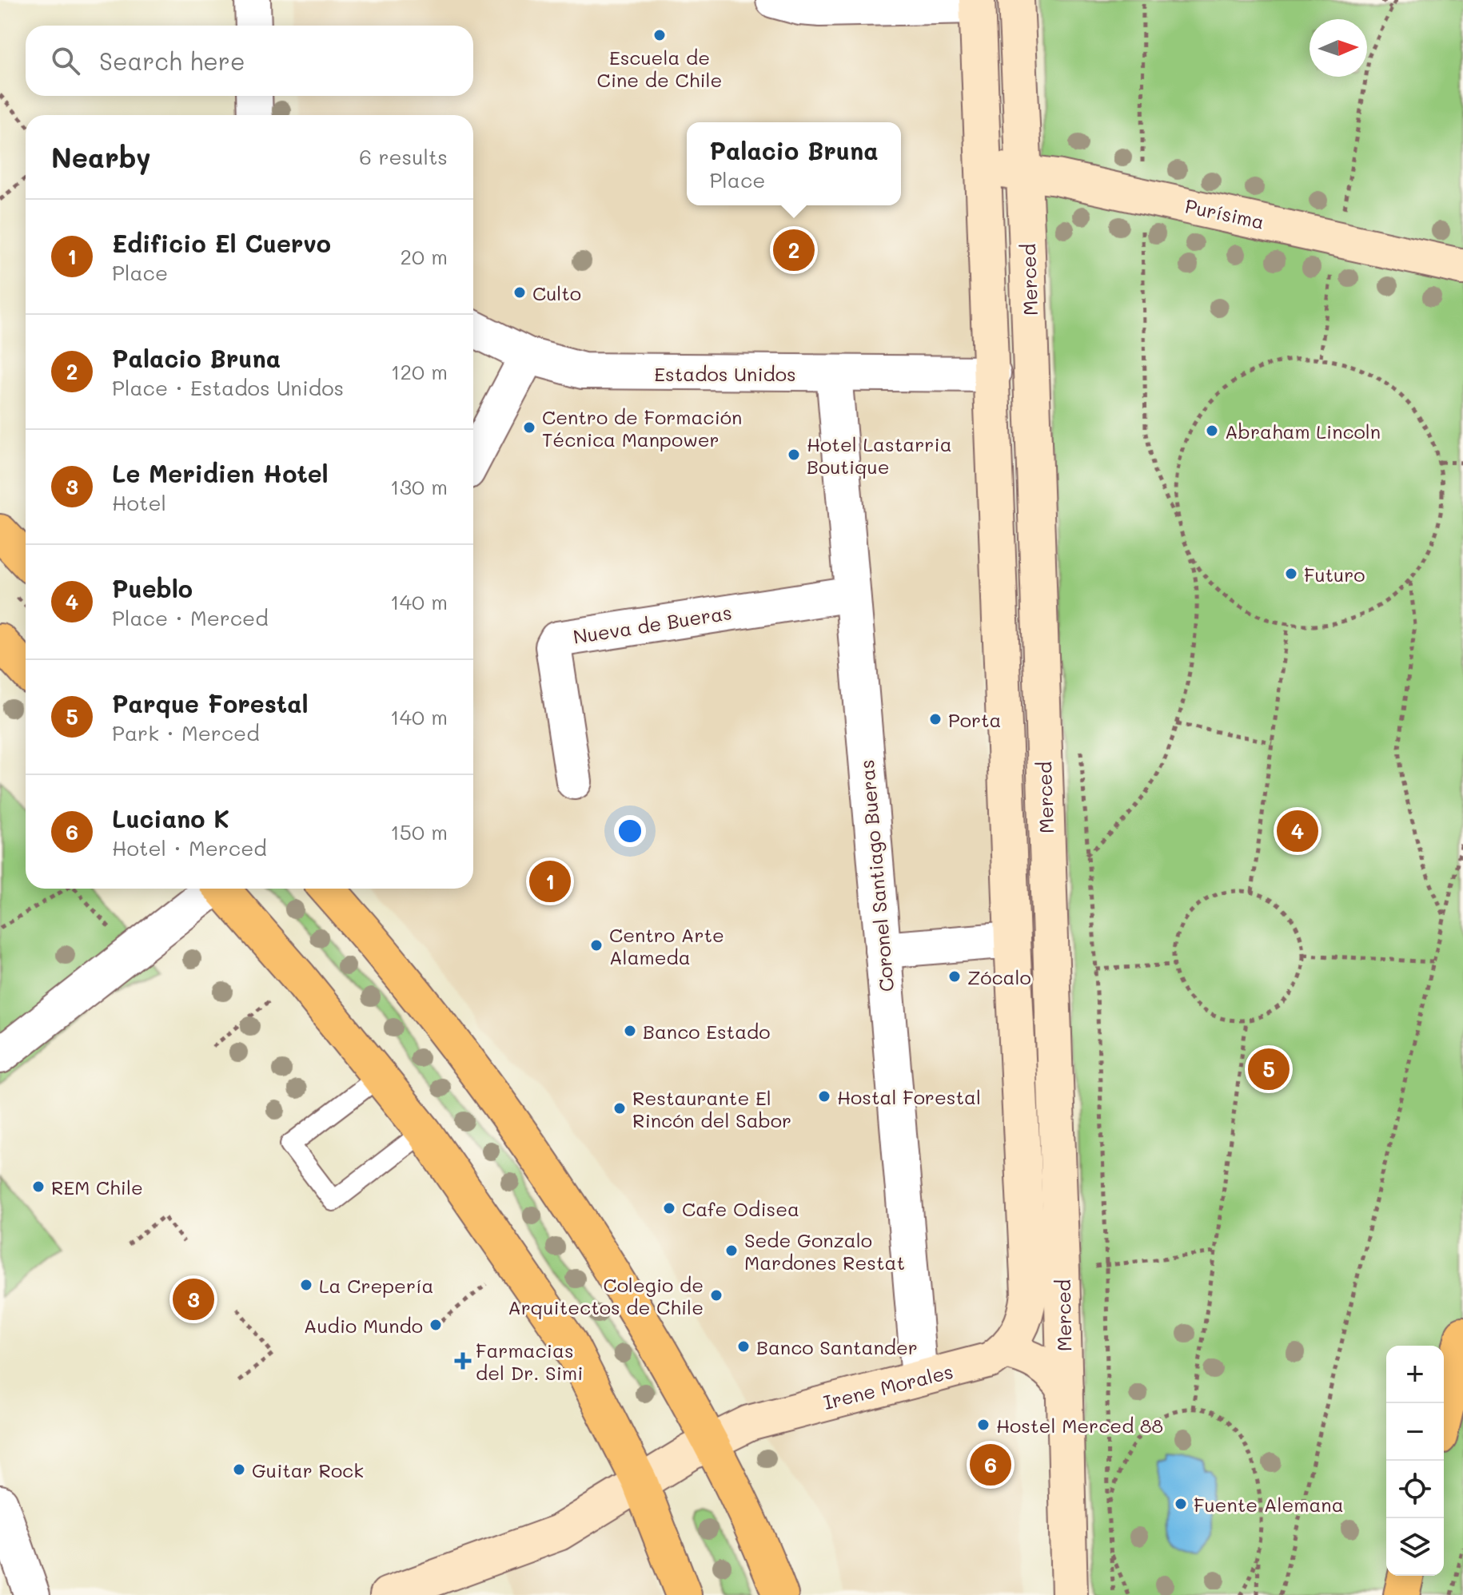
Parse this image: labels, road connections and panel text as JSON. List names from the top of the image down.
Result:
{
  "streets": {
    "main road": ["Purísima", "Merced", "Irene Morales"],
    "street": ["Estados Unidos", "Nueva de Bueras", "Coronel Santiago Bueras"]
  },
  "crossings": [
    ["Purísima", "Merced"],
    ["Merced", "Estados Unidos"],
    ["Merced", "Irene Morales"],
    ["Estados Unidos", "Coronel Santiago Bueras"],
    ["Nueva de Bueras", "Coronel Santiago Bueras"],
    ["Coronel Santiago Bueras", "Irene Morales"]
  ],
  "places": {
    "other": [
      "Escuela de Cine de Chile",
      "Culto",
      "Centro de Formación Técnica Manpower",
      "Abraham Lincoln",
      "Hotel Lastarria Boutique",
      "Futuro",
      "Porta",
      "Centro Arte Alameda",
      "Zócalo",
      "Banco Estado",
      "Hostal Forestal",
      "Restaurante El Rincón del Sabor",
      "REM Chile",
      "Cafe Odisea",
      "Sede Gonzalo Mardones Restat",
      "La Crepería",
      "Colegio de Arquitectos de Chile",
      "Audio Mundo",
      "Banco Santander",
      "Hostel Merced 88",
      "Guitar Rock",
      "Fuente Alemana"
    ],
    "health": ["Farmacias del Dr. Simi"]
  },
  "north": "right",
  "page": {
    "search": "Search here",
    "heading": ["Nearby", "6 results"],
    "popup": ["Palacio Bruna", "Place"],
    "list": [
      {
        "mark": "1",
        "name": "Edificio El Cuervo",
        "note": "Place",
        "value": "20 m"
      },
      {
        "mark": "2",
        "name": "Palacio Bruna",
        "note": "Place · Estados Unidos",
        "value": "120 m"
      },
      {
        "mark": "3",
        "name": "Le Meridien Hotel",
        "note": "Hotel",
        "value": "130 m"
      },
      {
        "mark": "4",
        "name": "Pueblo",
        "note": "Place · Merced",
        "value": "140 m"
      },
      {
        "mark": "5",
        "name": "Parque Forestal",
        "note": "Park · Merced",
        "value": "140 m"
      },
      {
        "mark": "6",
        "name": "Luciano K",
        "note": "Hotel · Merced",
        "value": "150 m"
      }
    ],
    "pins": [
      "2",
      "4",
      "1",
      "5",
      "3",
      "6"
    ],
    "map_buttons": ["+", "−"]
  }
}
